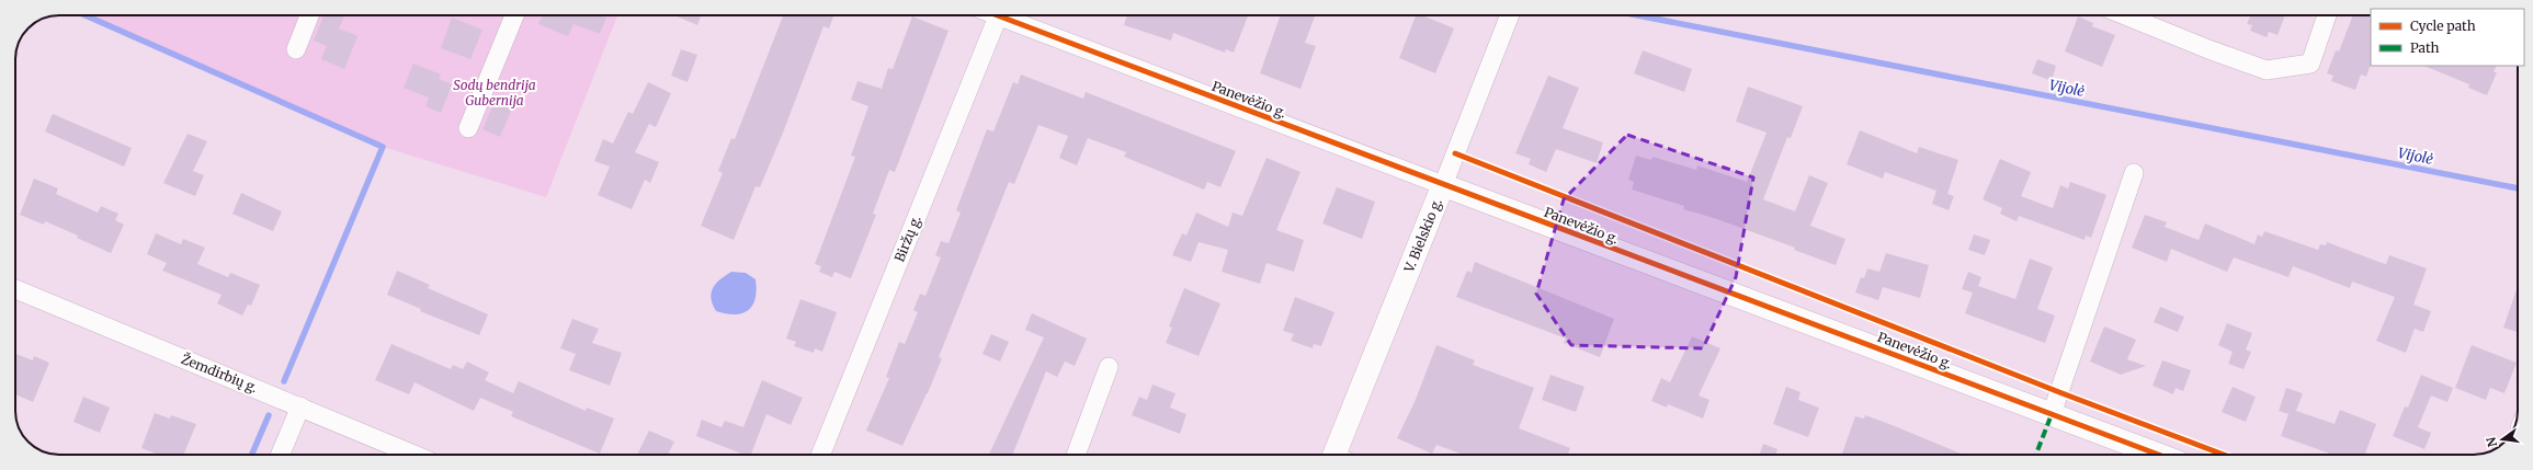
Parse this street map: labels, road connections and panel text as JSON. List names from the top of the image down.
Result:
{
  "streets": {
    "street": [
      "Panevėžio g.",
      "V. Bielskio g.",
      "Biržų g.",
      "Žemdirbių g."
    ]
  },
  "crossings": [
    ["Panevėžio g.", "V. Bielskio g."],
    ["Panevėžio g.", "Biržų g."]
  ],
  "water": ["Vijolė"],
  "parks": ["Sodų bendrija Gubernija"],
  "legend": ["Cycle path", "Path"],
  "north": "left"
}
